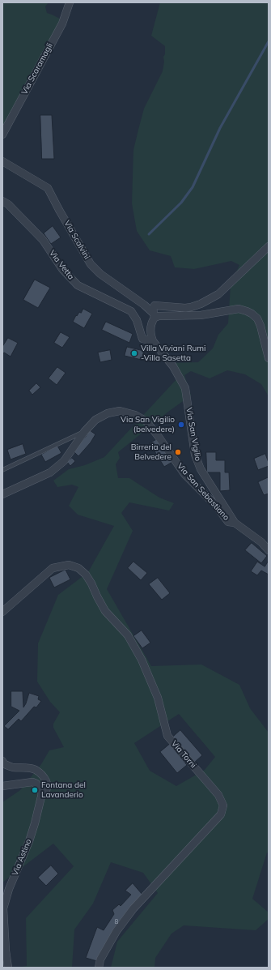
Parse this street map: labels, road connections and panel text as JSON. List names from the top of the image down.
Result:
{
  "streets": {
    "street": [
      "Via Scaramagli",
      "Via Scalvini",
      "Via Vetta",
      "Via San Vigilio",
      "Via San Sebastiano",
      "Via Torni",
      "Via Astino"
    ]
  },
  "crossings": [
    ["Via Vetta", "Via San Vigilio"],
    ["Via San Vigilio", "Via San Sebastiano"]
  ],
  "places": [
    "Villa Viviani Rumi -Villa Sasetta",
    "Via San Vigilio (belvedere)",
    "Birreria del Belvedere",
    "Fontana del Lavanderio"
  ],
  "house_numbers": ["8"]
}
